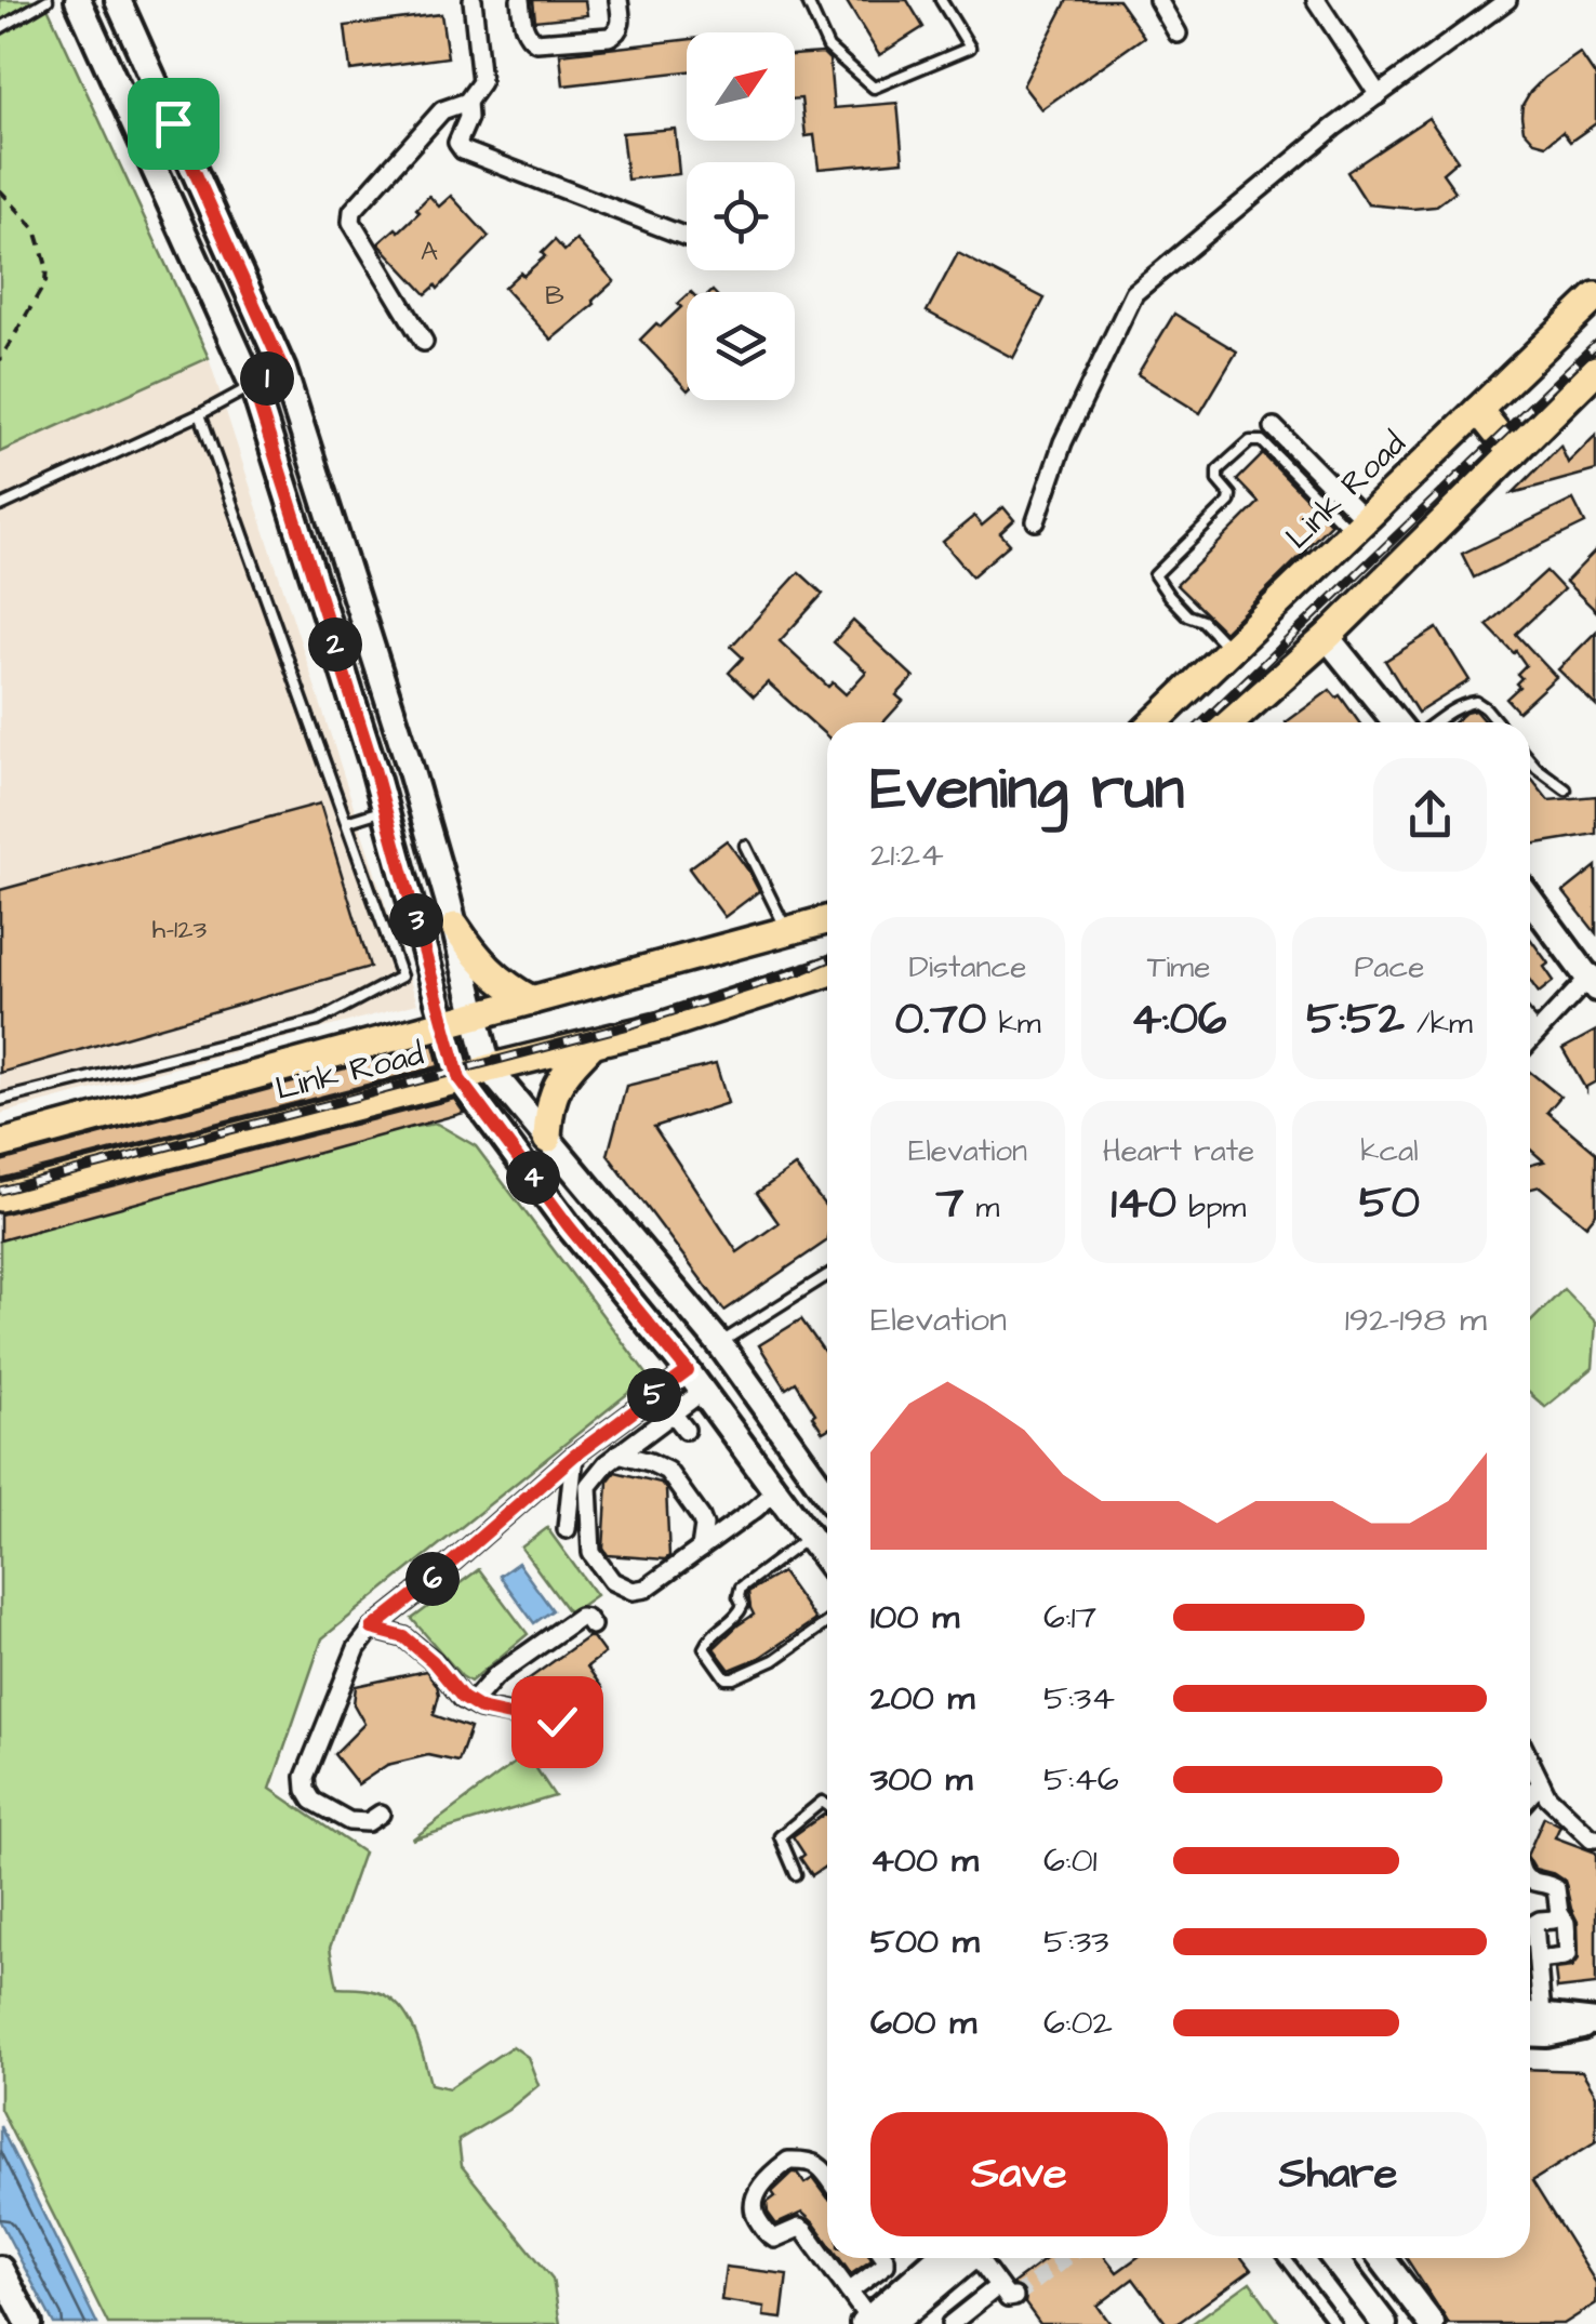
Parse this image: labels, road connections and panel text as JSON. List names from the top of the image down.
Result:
{
  "streets": {
    "main road": ["Link Road"]
  },
  "house_numbers": ["A", "B", "h-123"],
  "north": "top right",
  "page": {
    "pins": [
      "1",
      "2",
      "3",
      "4",
      "5",
      "6"
    ],
    "heading": ["Evening run", "21:24"],
    "stats": [
      ["Distance", "0.70 km"],
      ["Time", "4:06"],
      ["Pace", "5:52 /km"],
      ["Elevation", "7 m"],
      ["Heart rate", "140 bpm"],
      ["kcal", "50"]
    ],
    "chart": ["Elevation", "192–198 m"],
    "list": [
      {
        "name": "100 m",
        "note": "6:17"
      },
      {
        "name": "200 m",
        "note": "5:34"
      },
      {
        "name": "300 m",
        "note": "5:46"
      },
      {
        "name": "400 m",
        "note": "6:01"
      },
      {
        "name": "500 m",
        "note": "5:33"
      },
      {
        "name": "600 m",
        "note": "6:02"
      }
    ],
    "buttons": ["Save", "Share"]
  }
}
